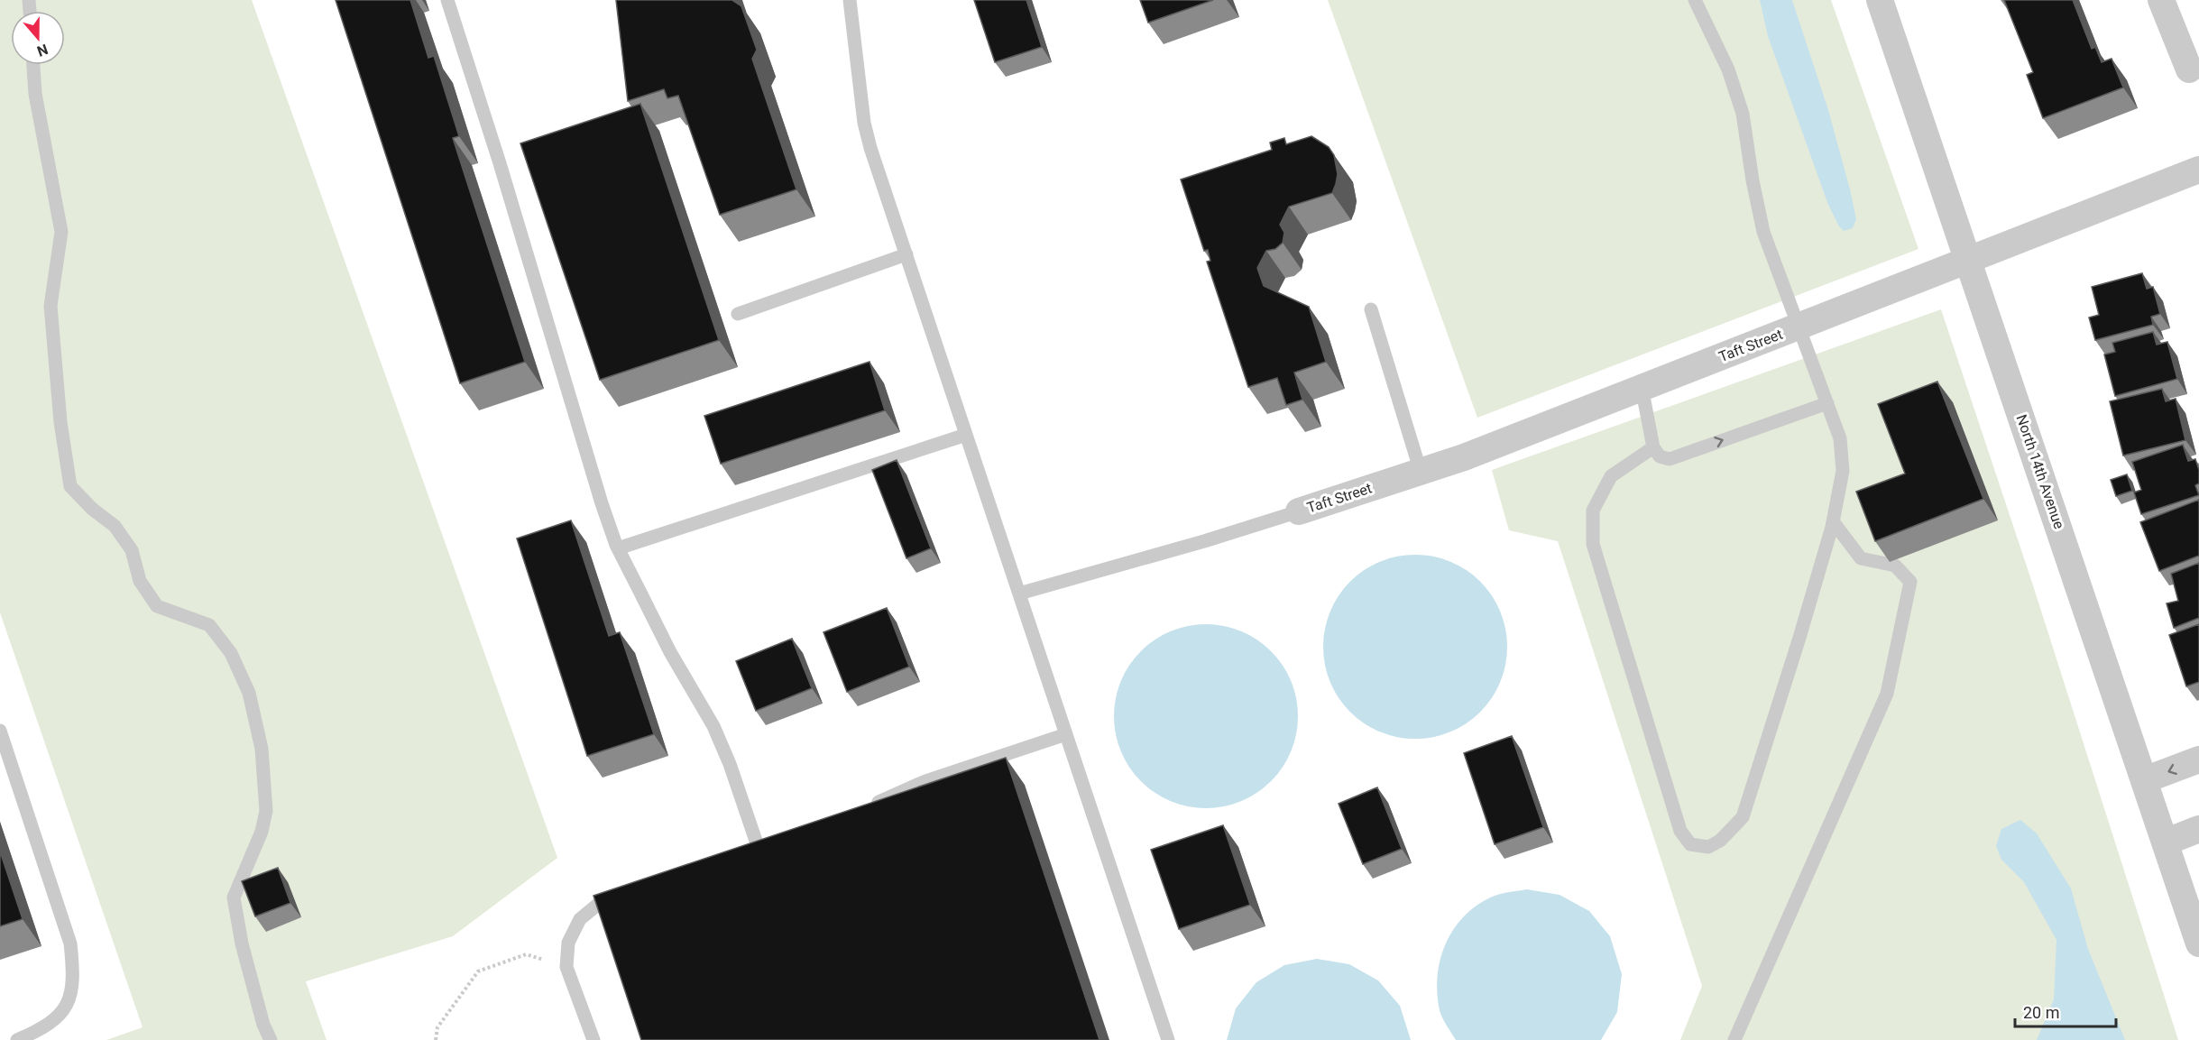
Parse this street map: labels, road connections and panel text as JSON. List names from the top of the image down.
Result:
{
  "streets": {
    "street": ["Taft Street", "North 14th Avenue"]
  },
  "crossings": [
    ["Taft Street", "North 14th Avenue"]
  ],
  "scale_bar": "20 m",
  "north": "bottom"
}
